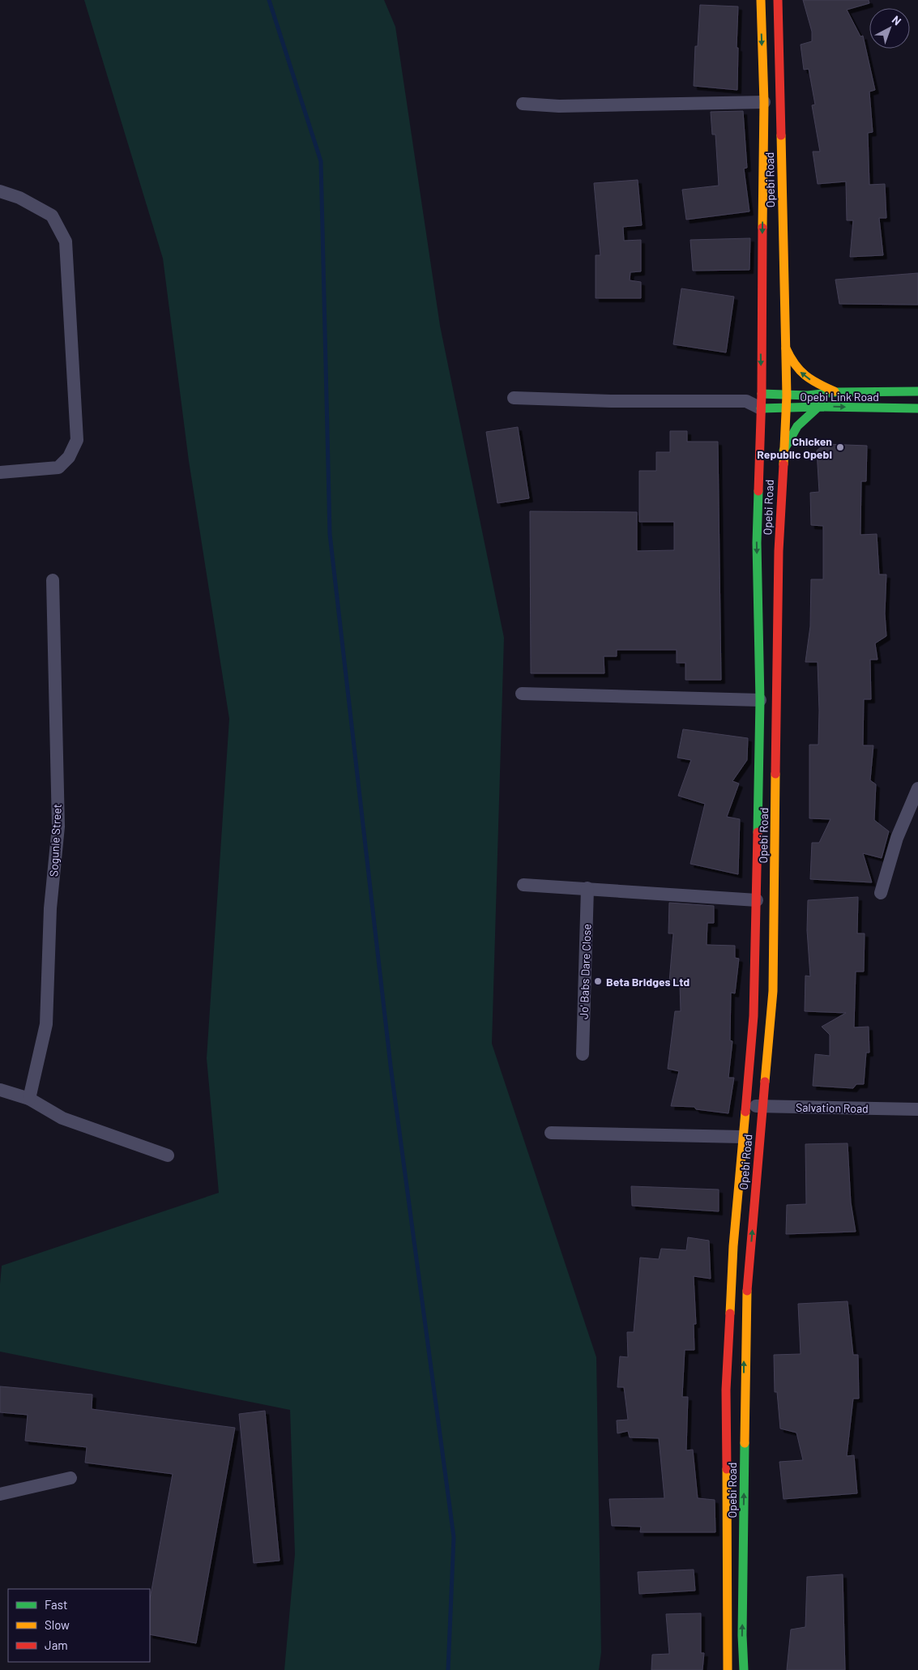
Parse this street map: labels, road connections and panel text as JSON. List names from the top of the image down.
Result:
{
  "streets": {
    "main road": ["Opebi Road", "Opebi Link Road"],
    "street": ["Sogunle Street", "Jo' Babs Dare Close", "Salvation Road"]
  },
  "crossings": [
    ["Opebi Road", "Opebi Link Road"],
    ["Opebi Road", "Salvation Road"]
  ],
  "places": ["Chicken Republic Opebi", "Beta Bridges Ltd"],
  "legend": ["Fast", "Slow", "Jam"],
  "north": "top right"
}
